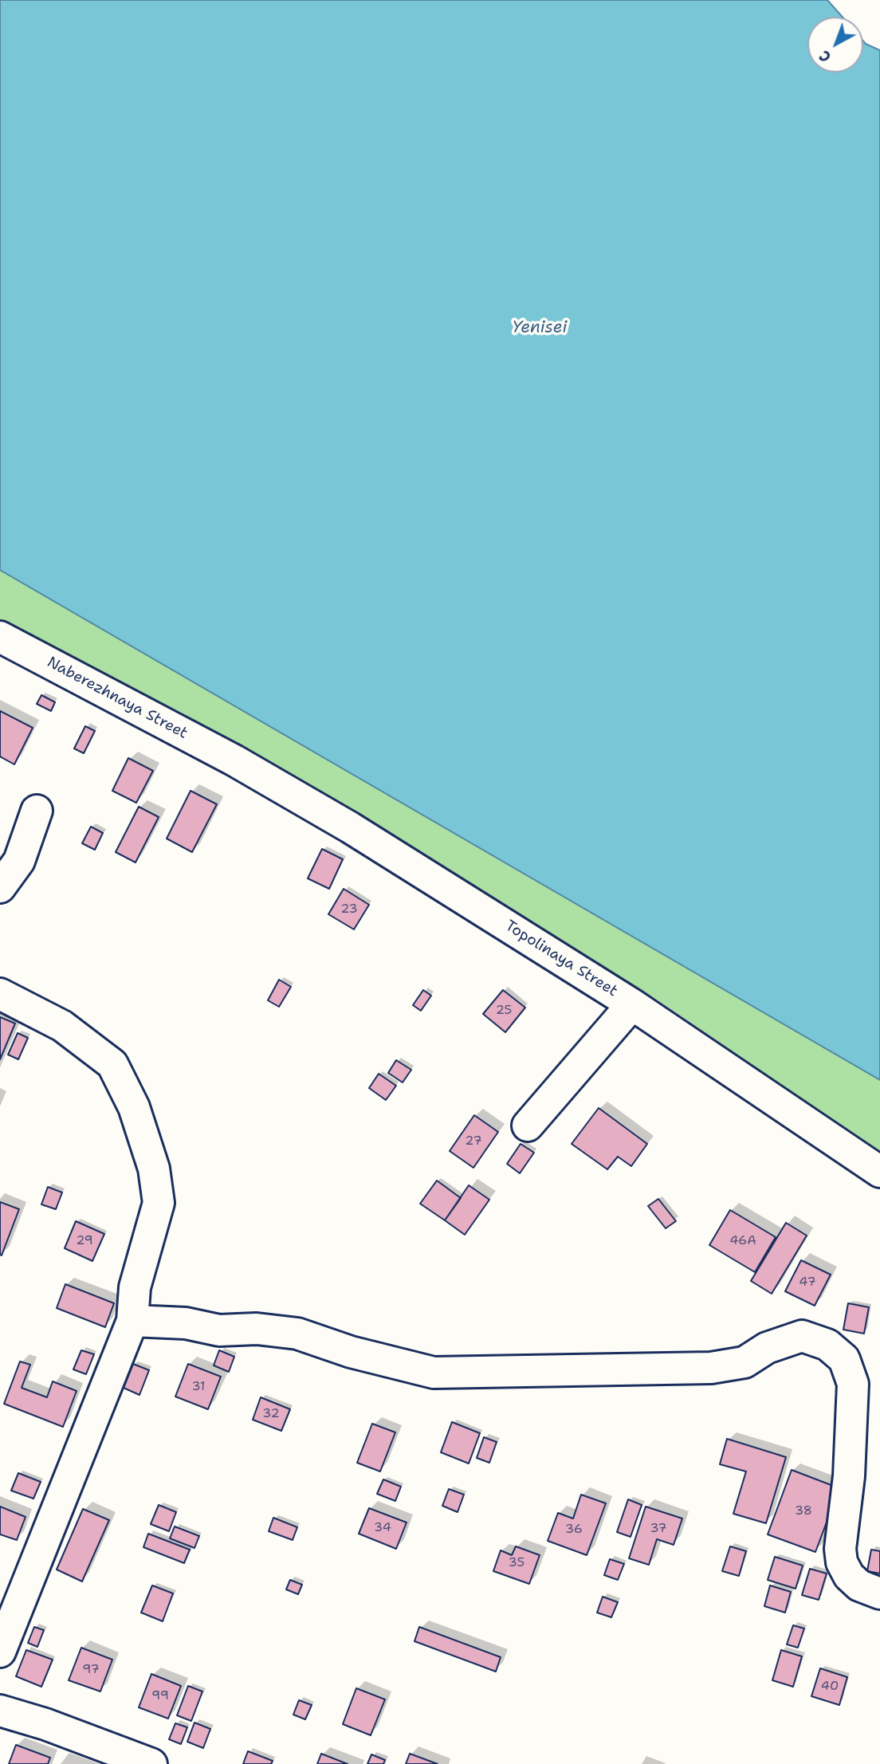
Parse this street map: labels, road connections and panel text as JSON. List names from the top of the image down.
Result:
{
  "streets": {
    "street": ["Naberezhnaya Street", "Topolinaya Street"]
  },
  "crossings": [
    ["Naberezhnaya Street", "Topolinaya Street"]
  ],
  "water": ["Yenisei"],
  "house_numbers": [
    "23",
    "25",
    "27",
    "29",
    "46А",
    "47",
    "31",
    "32",
    "38",
    "34",
    "37",
    "36",
    "35",
    "97",
    "40",
    "99"
  ],
  "north": "bottom left"
}
